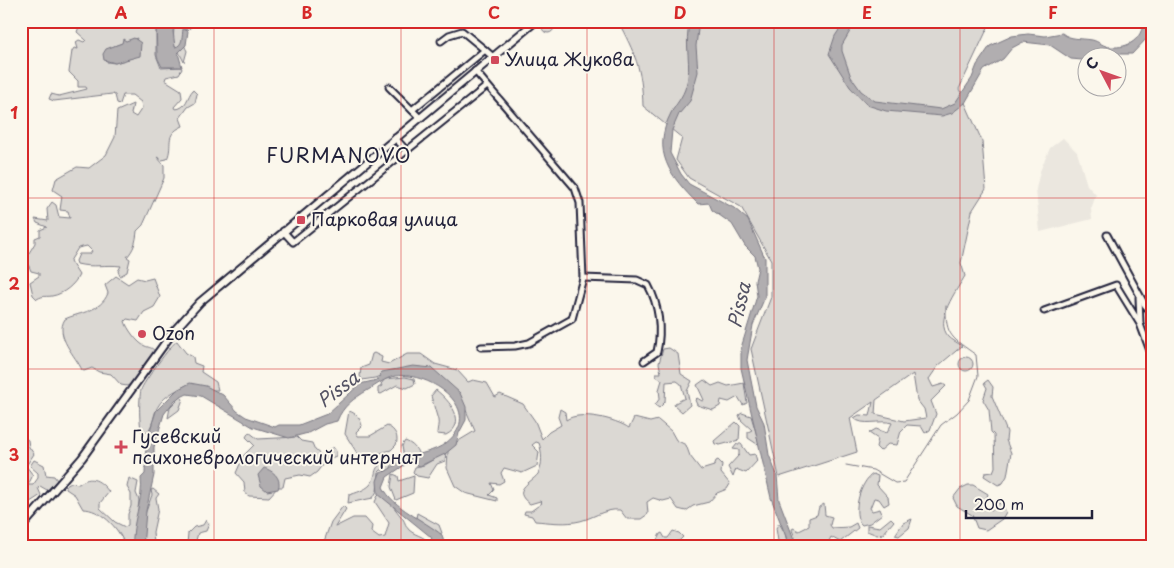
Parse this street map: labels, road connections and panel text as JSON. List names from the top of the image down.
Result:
{
  "districts": ["FURMANOVO"],
  "water": ["Pissa"],
  "places": {
    "transit": ["Улица Жукова", "Парковая улица"],
    "other": ["Ozon"],
    "health": ["Гусевский психоневрологический интернат"]
  },
  "scale_bar": "200 m",
  "north": "top left",
  "grid": {
    "columns": [
      "A",
      "B",
      "C",
      "D",
      "E",
      "F"
    ],
    "rows": ["1", "2", "3"]
  }
}
